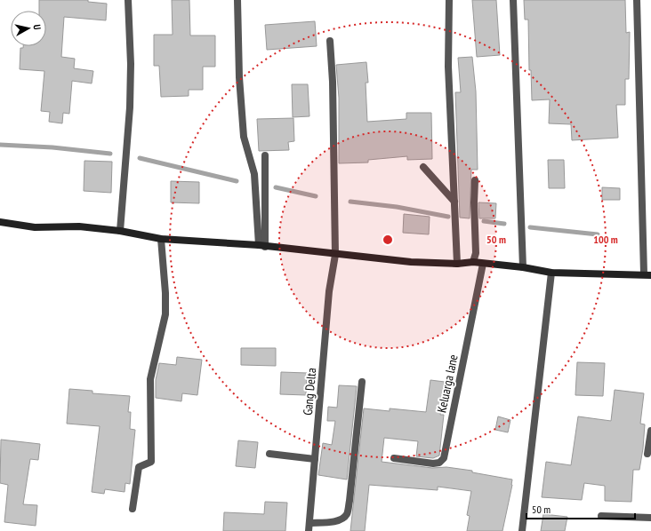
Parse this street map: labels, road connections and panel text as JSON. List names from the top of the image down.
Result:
{
  "streets": {
    "street": ["Keluarga lane", "Gang Delta"]
  },
  "scale_bar": "50 m",
  "north": "right",
  "rings": ["50 m", "100 m"]
}
